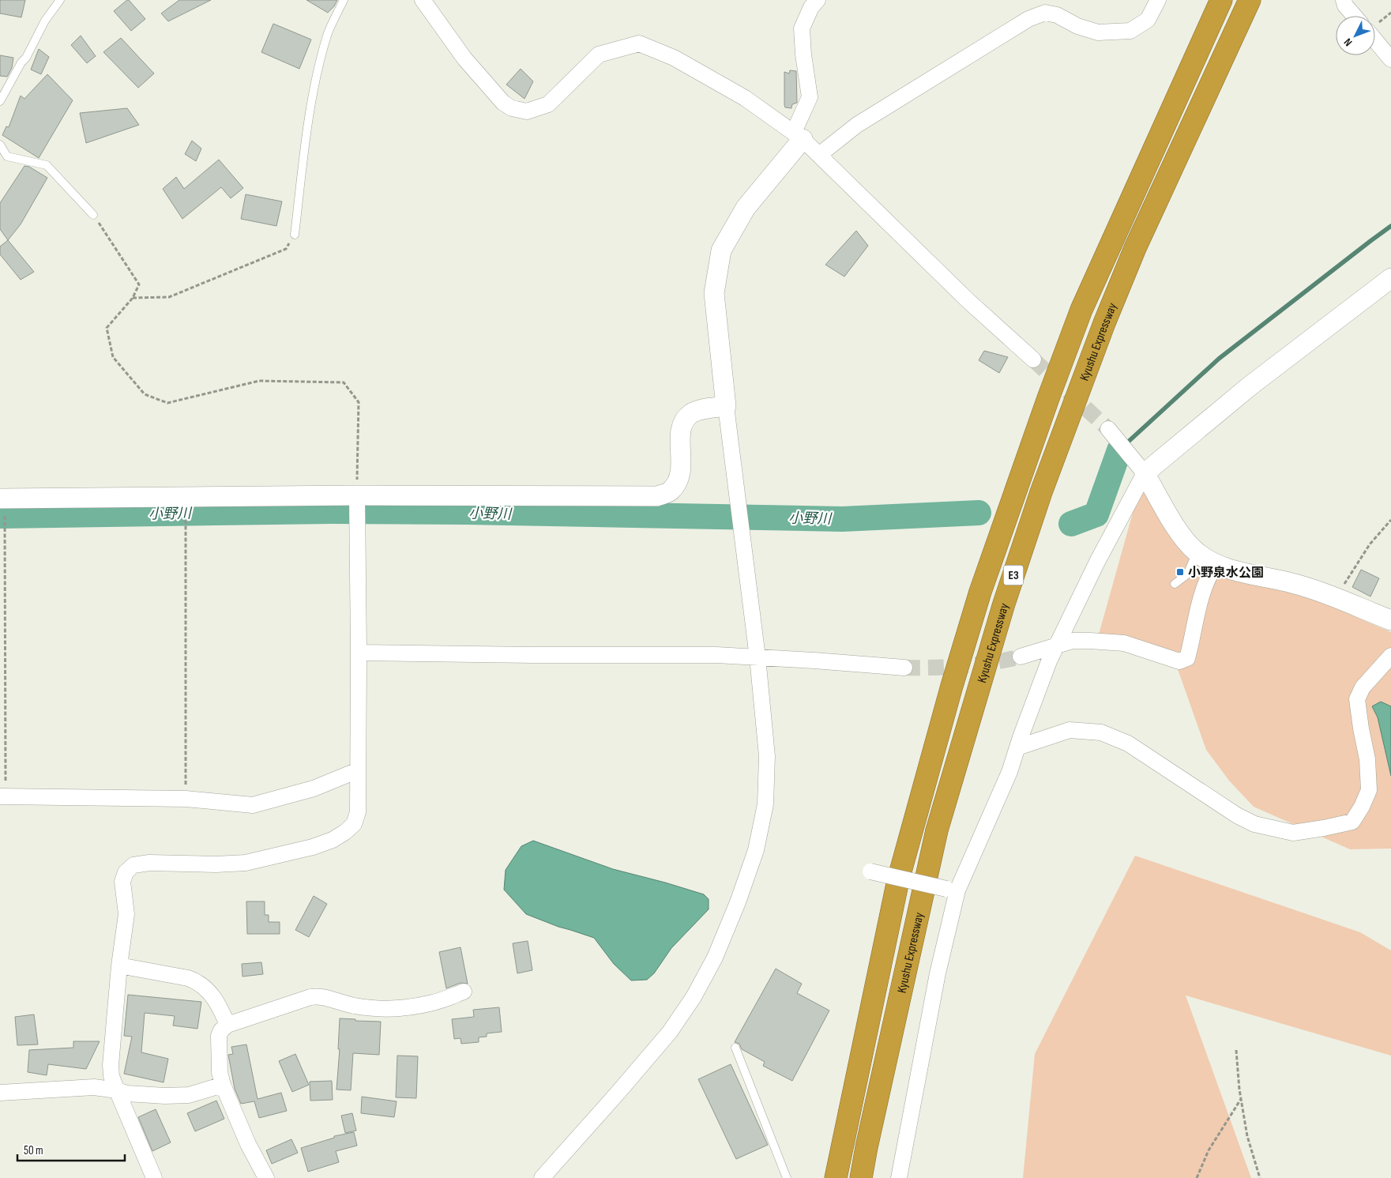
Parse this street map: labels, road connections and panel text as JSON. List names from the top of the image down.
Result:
{
  "streets": {
    "highway": ["Kyushu Expressway", "E3"]
  },
  "water": ["小野川"],
  "places": {
    "transit": ["小野泉水公園"]
  },
  "scale_bar": "50 m",
  "north": "bottom left"
}
